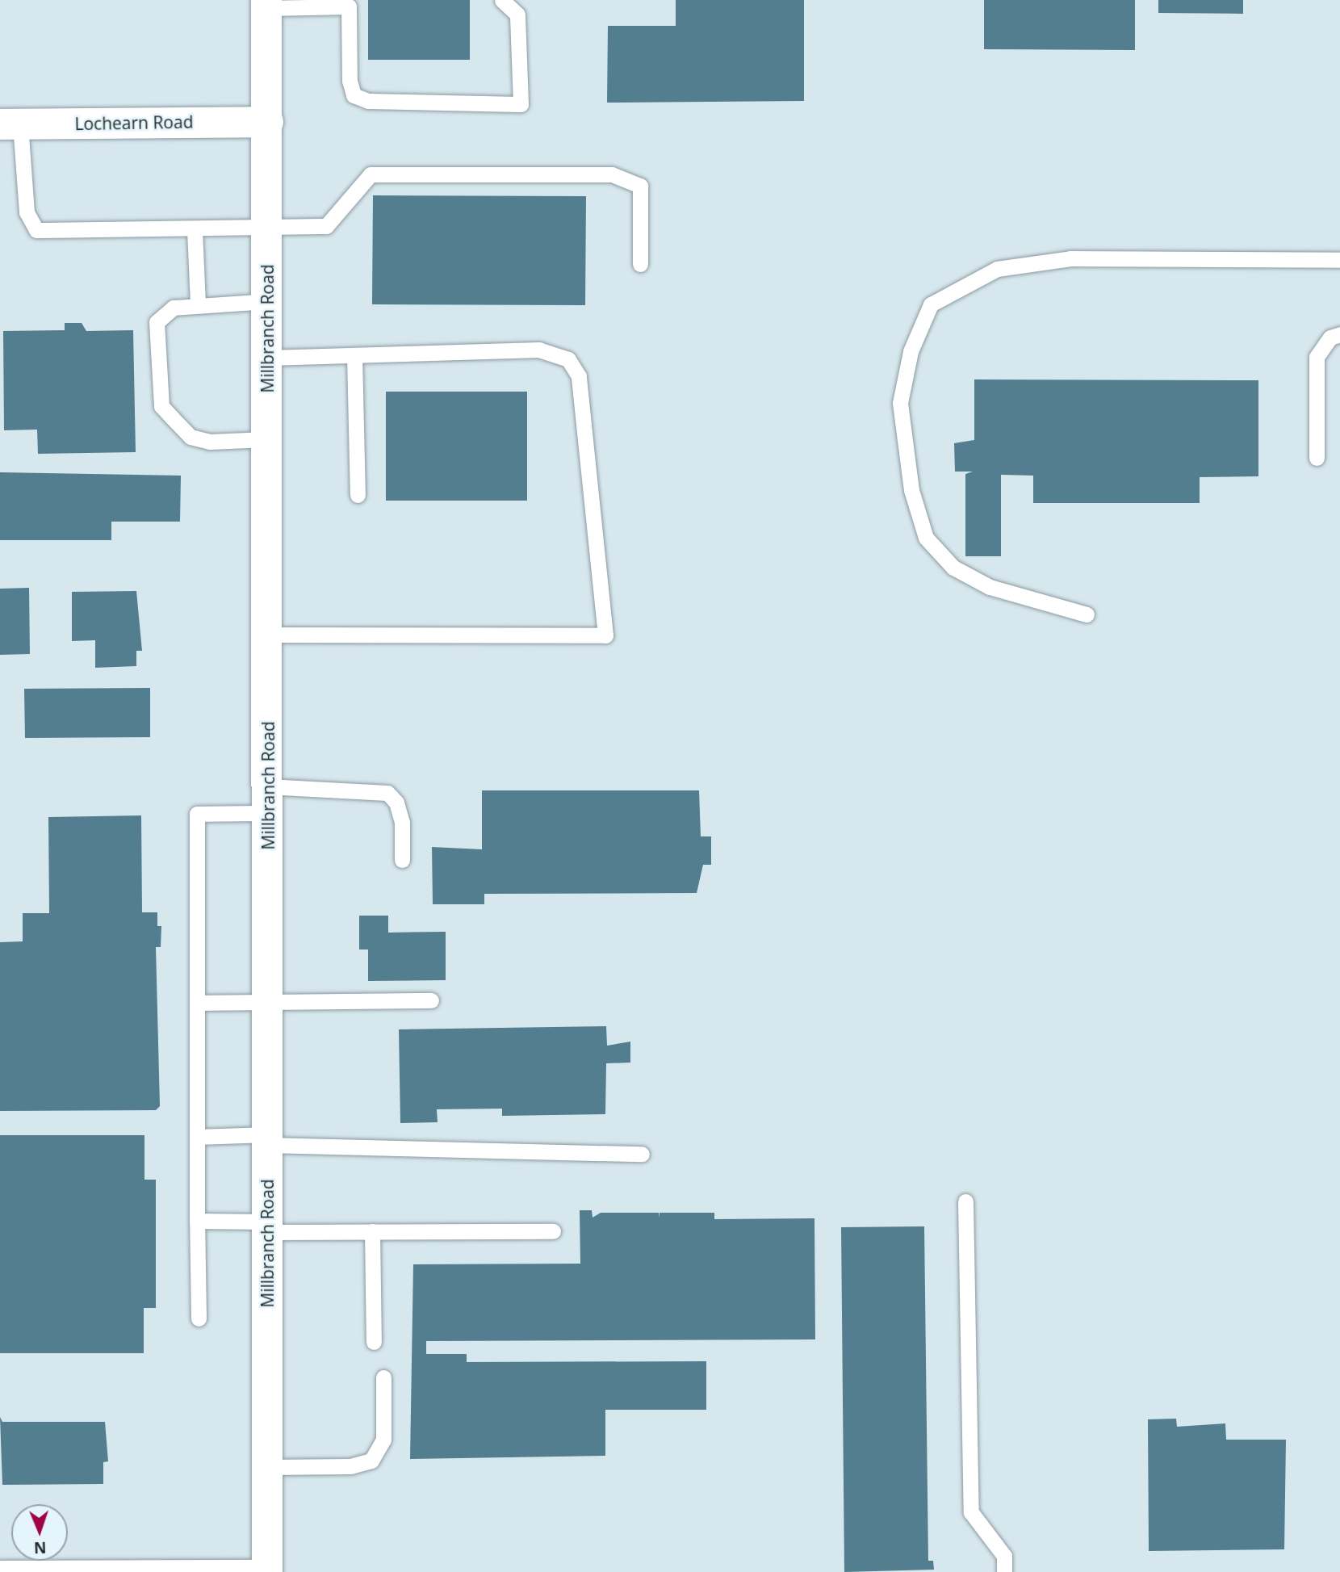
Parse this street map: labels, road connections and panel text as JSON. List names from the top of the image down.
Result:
{
  "streets": {
    "main road": ["Lochearn Road", "Millbranch Road"]
  },
  "crossings": [
    ["Lochearn Road", "Millbranch Road"]
  ],
  "north": "bottom"
}
